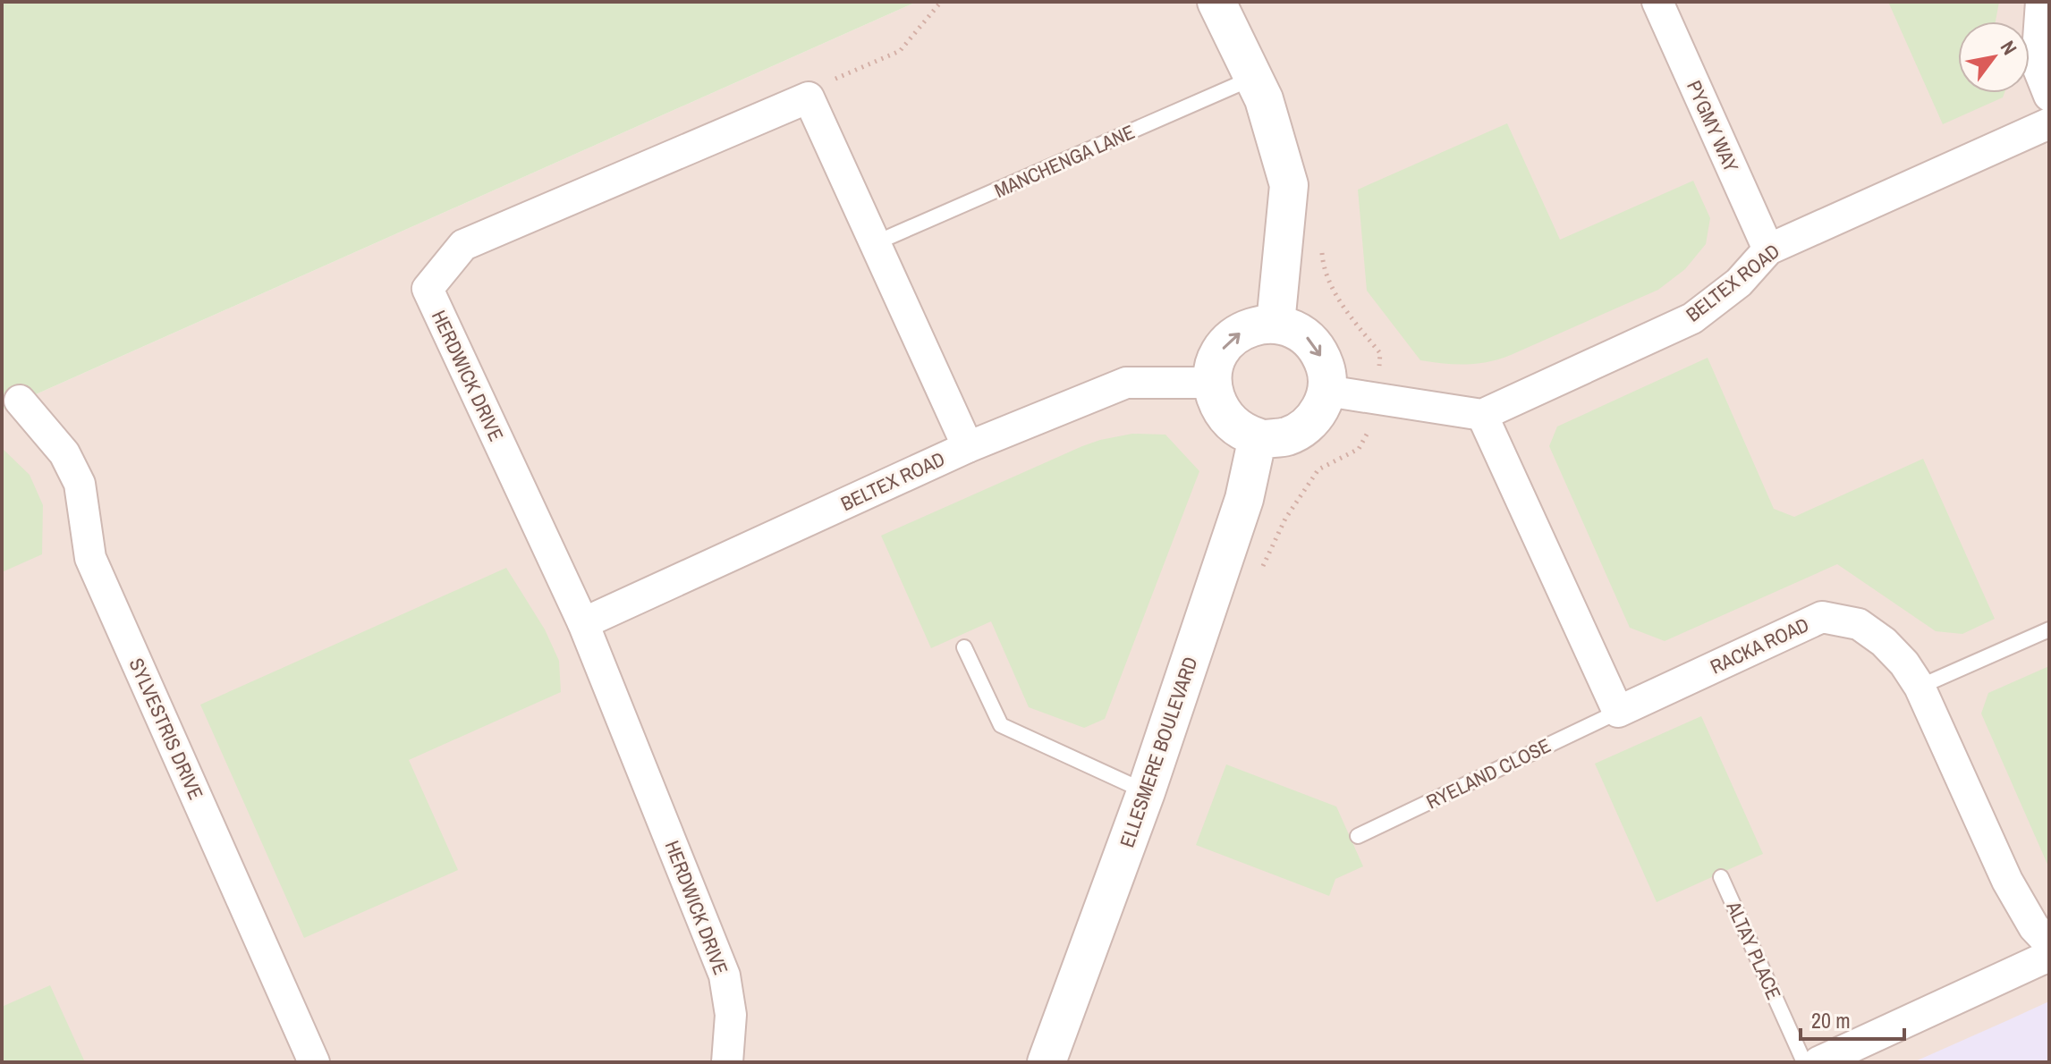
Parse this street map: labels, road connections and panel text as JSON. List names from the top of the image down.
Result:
{
  "streets": {
    "street": [
      "PYGMY WAY",
      "BELTEX ROAD",
      "HERDWICK DRIVE",
      "RACKA ROAD",
      "SYLVESTRIS DRIVE",
      "ELLESMERE BOULEVARD"
    ],
    "lane": ["MANCHENGA LANE", "RYELAND CLOSE", "ALTAY PLACE"]
  },
  "crossings": [
    ["PYGMY WAY", "BELTEX ROAD"],
    ["BELTEX ROAD", "HERDWICK DRIVE"],
    ["BELTEX ROAD", "ELLESMERE BOULEVARD"],
    ["RACKA ROAD", "RYELAND CLOSE"]
  ],
  "scale_bar": "20 m",
  "north": "top right"
}
